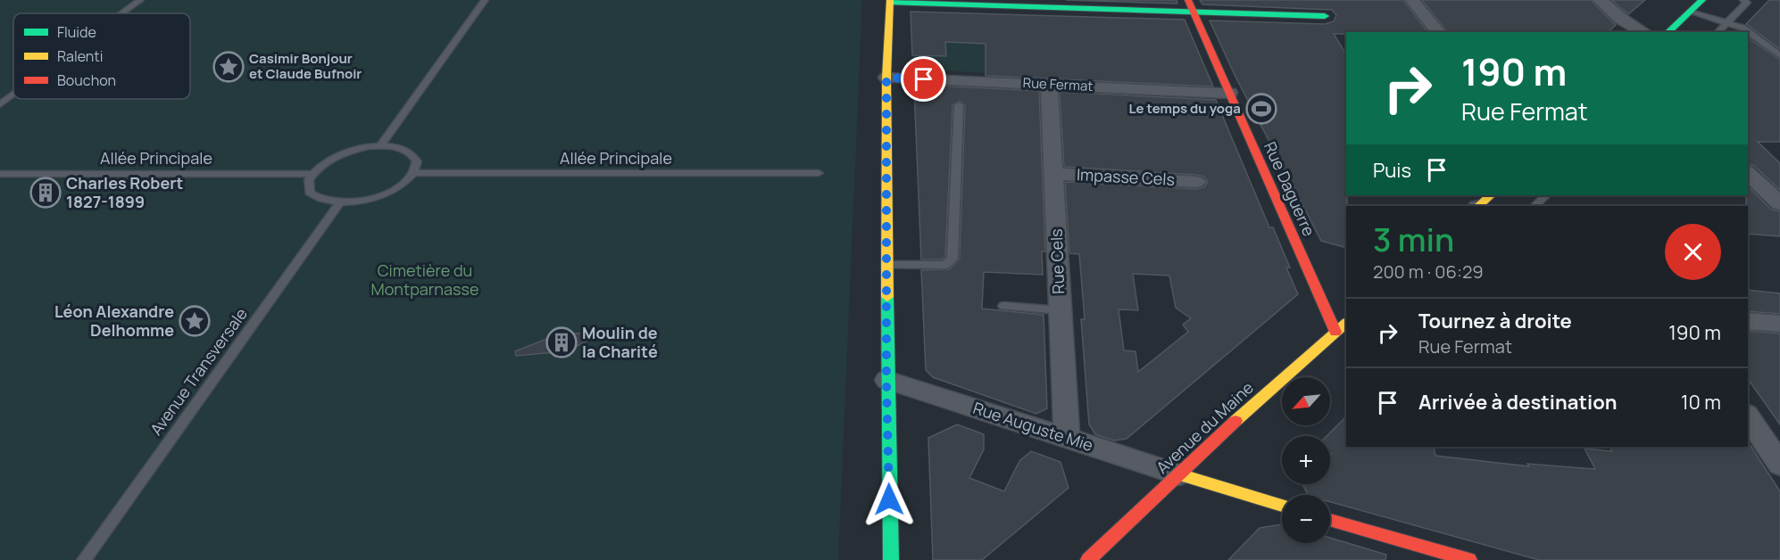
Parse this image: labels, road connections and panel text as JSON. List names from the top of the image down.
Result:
{
  "streets": {
    "main road": ["Rue Daguerre", "Avenue du Maine"],
    "street": [
      "Rue Fermat",
      "Impasse Cels",
      "Rue Cels",
      "Rue Auguste Mie"
    ],
    "lane": ["Allée Principale", "Avenue Transversale"]
  },
  "crossings": [
    ["Rue Fermat", "Rue Daguerre"],
    ["Rue Fermat", "Rue Cels"],
    ["Impasse Cels", "Rue Cels"],
    ["Rue Daguerre", "Avenue du Maine"],
    ["Rue Cels", "Rue Auguste Mie"],
    ["Rue Auguste Mie", "Avenue du Maine"]
  ],
  "parks": ["Cimetière du Montparnasse"],
  "places": {
    "place": ["Casimir Bonjour et Claude Bufnoir", "Léon Alexandre Delhomme"],
    "sports": ["Le temps du yoga"],
    "building": ["Charles Robert 1827-1899", "Moulin de la Charité"]
  },
  "legend": ["Fluide", "Ralenti", "Bouchon"],
  "north": "bottom left",
  "page": {
    "turn": ["190 m", "Rue Fermat"],
    "then": "Puis",
    "heading": ["3 min", "200 m · 06:29"],
    "list": [
      {
        "name": "Tournez à droite",
        "note": "Rue Fermat",
        "value": "190 m"
      },
      {
        "name": "Arrivée à destination",
        "value": "10 m"
      }
    ],
    "map_buttons": ["+", "−"]
  }
}
